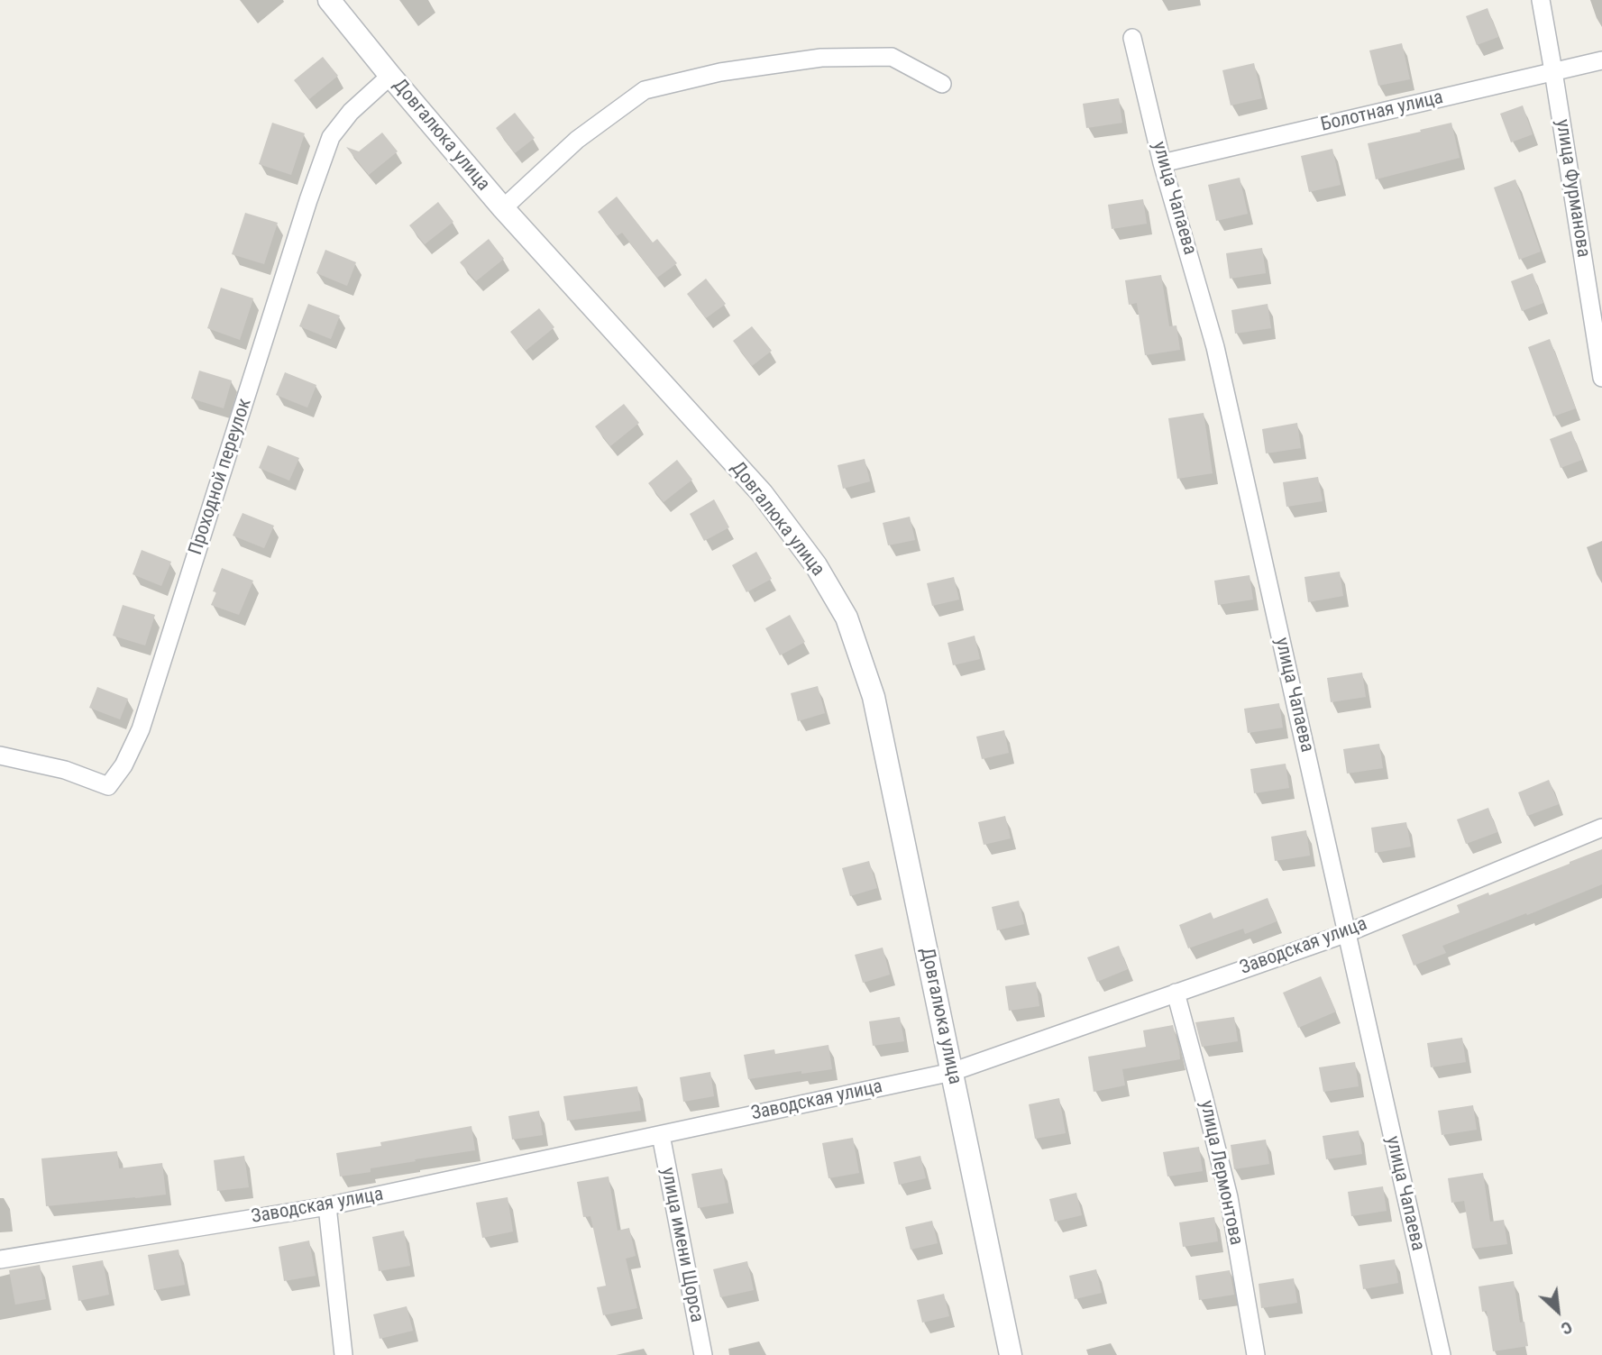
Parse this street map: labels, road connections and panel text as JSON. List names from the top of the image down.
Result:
{
  "streets": {
    "street": [
      "Болотная улица",
      "Довгалюка улица",
      "улица Фурманова",
      "улица Чапаева",
      "Проходной переулок",
      "Заводская улица",
      "улица Лермонтова",
      "улица имени Щорса"
    ]
  },
  "crossings": [
    ["Болотная улица", "улица Фурманова"],
    ["Болотная улица", "улица Чапаева"],
    ["Довгалюка улица", "Проходной переулок"],
    ["Довгалюка улица", "Заводская улица"],
    ["улица Чапаева", "Заводская улица"],
    ["Заводская улица", "улица Лермонтова"],
    ["Заводская улица", "улица имени Щорса"]
  ],
  "north": "bottom right"
}
